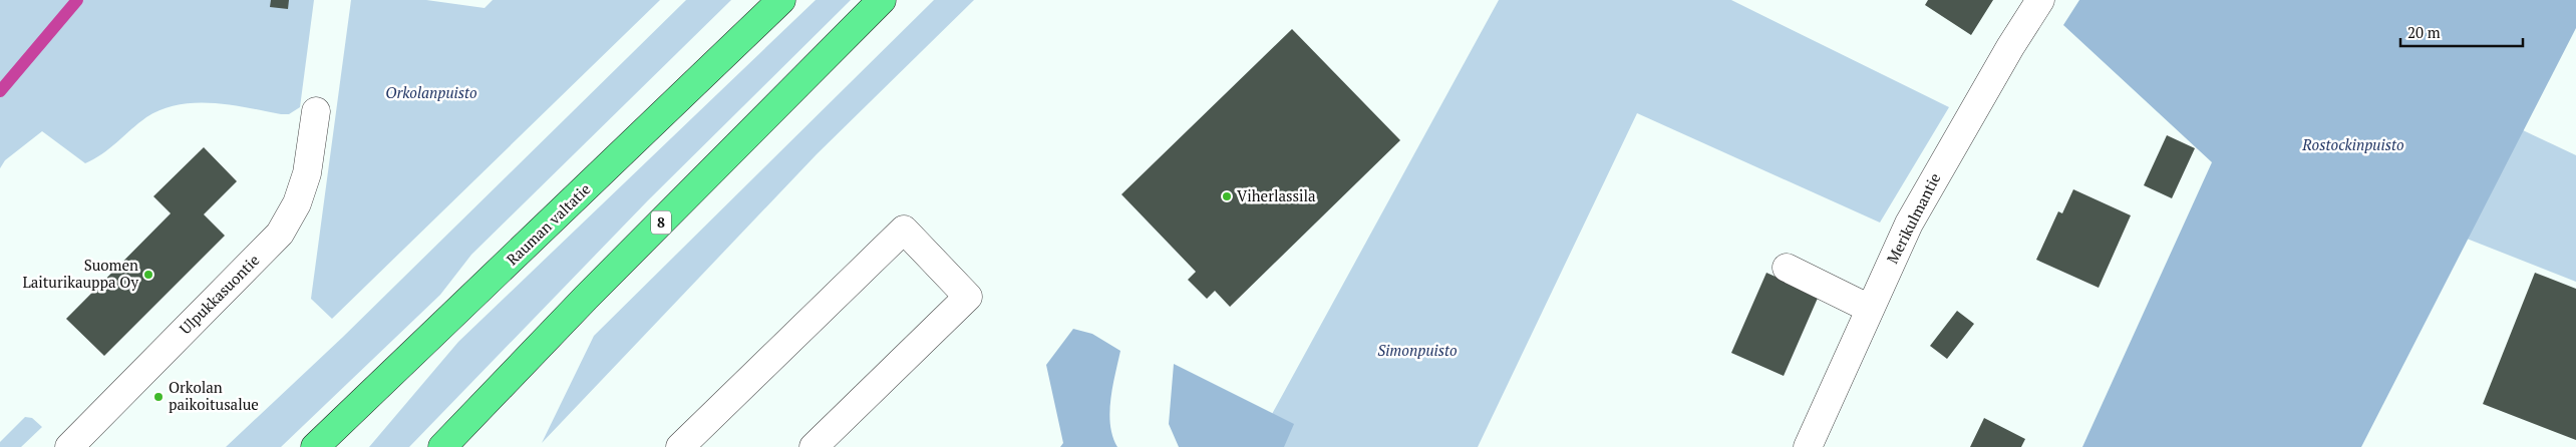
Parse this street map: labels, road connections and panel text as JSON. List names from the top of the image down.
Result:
{
  "streets": {
    "highway": ["8", "Rauman valtatie"],
    "street": ["Merikulmantie", "Ulpukkasuontie"]
  },
  "parks": ["Orkolanpuisto", "Rostockinpuisto", "Simonpuisto"],
  "places": ["Viherlassila", "Suomen Laiturikauppa Oy", "Orkolan paikoitusalue"],
  "scale_bar": "20 m"
}
